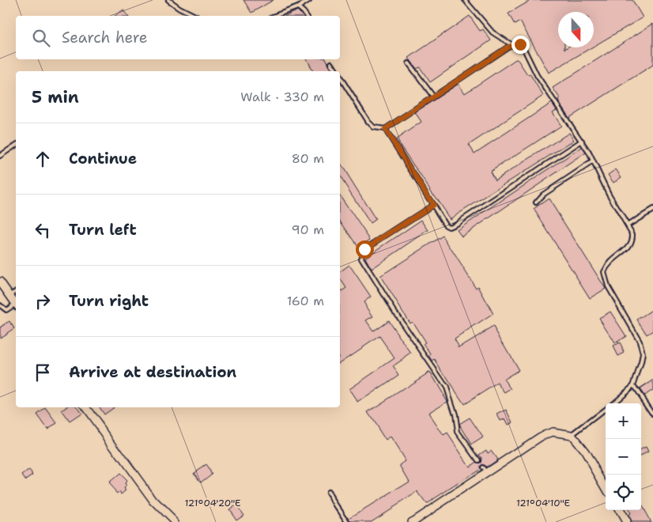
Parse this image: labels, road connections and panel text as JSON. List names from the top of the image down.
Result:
{
  "north": "bottom",
  "page": {
    "search": "Search here",
    "heading": ["5 min", "Walk · 330 m"],
    "list": [
      ["Continue", "80 m"],
      ["Turn left", "90 m"],
      ["Turn right", "160 m"],
      "Arrive at destination"
    ],
    "map_buttons": ["+", "−"]
  },
  "coordinates": ["121°04'20\"E", "121°04'10\"E"]
}
